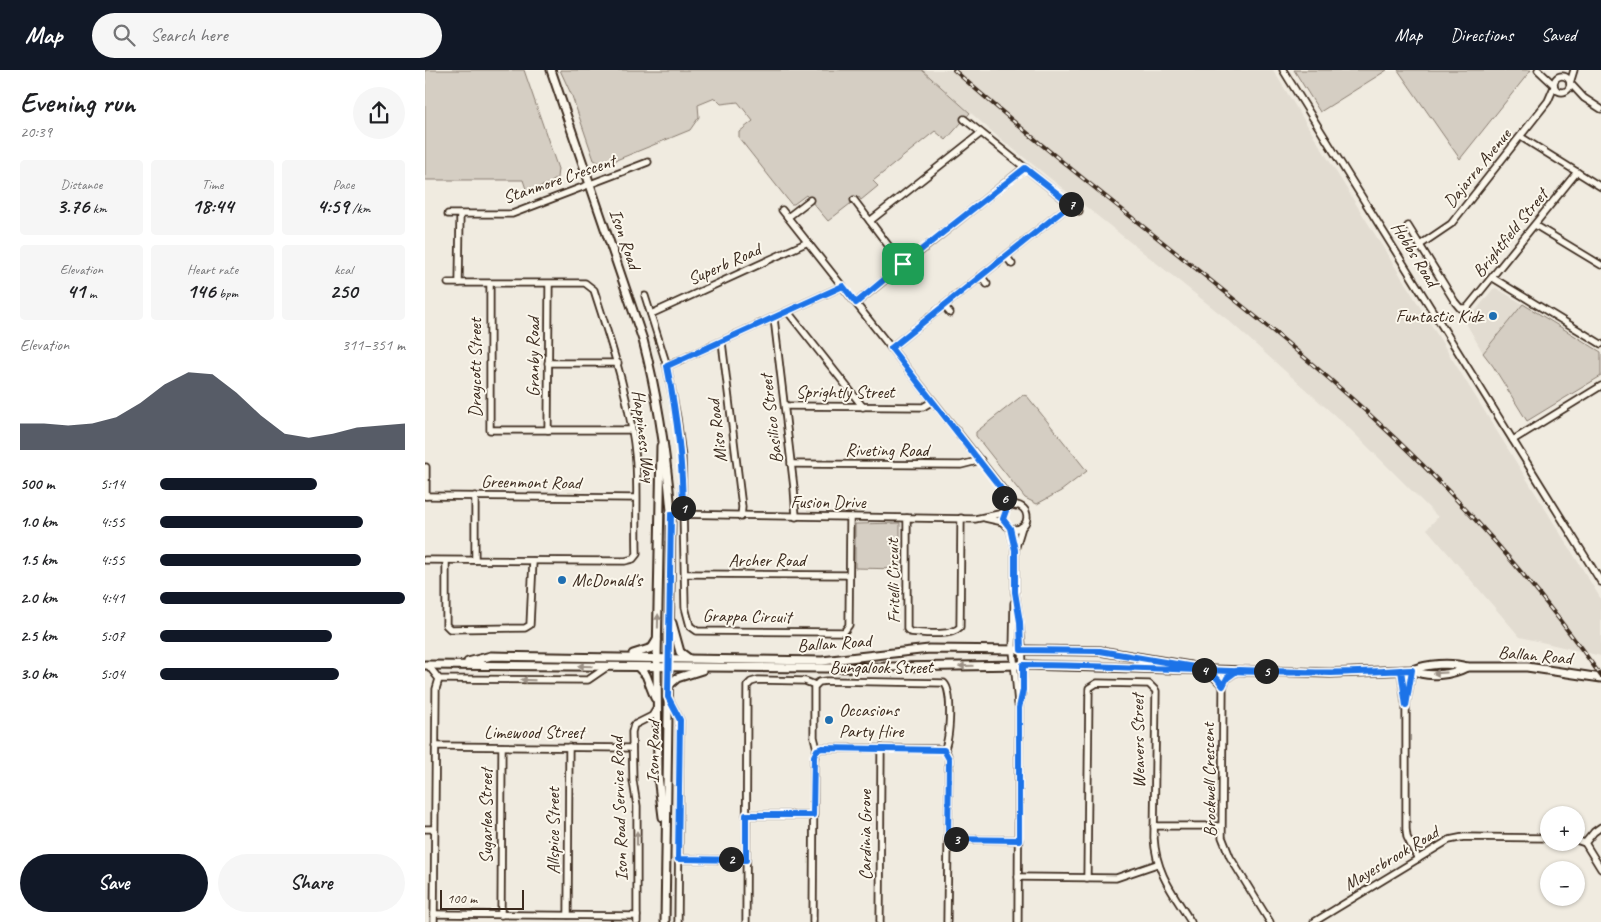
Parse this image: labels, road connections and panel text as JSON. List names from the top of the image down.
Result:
{
  "streets": {
    "main road": ["Ison Road", "Ballan Road"],
    "street": [
      "Dajarra Avenue",
      "Stanmore Crescent",
      "Brightfield Street",
      "Hobbs Road",
      "Superb Road",
      "Granby Road",
      "Draycott Street",
      "Sprightly Street",
      "Basilico Street",
      "Miso Road",
      "Happiness Way",
      "Riveting Road",
      "Greenmont Road",
      "Fusion Drive",
      "Archer Road",
      "Fritelli Circuit",
      "Grappa Circuit",
      "Bungalook Street",
      "Limewood Street",
      "Weavers Street",
      "Brockwell Crescent",
      "Ison Road Service Road",
      "Sugarlea Street",
      "Allspice Street",
      "Cardinia Grove",
      "Mayesbrook Road"
    ]
  },
  "crossings": [
    ["Dajarra Avenue", "Brightfield Street"],
    ["Stanmore Crescent", "Ison Road"],
    ["Ison Road", "Fusion Drive"],
    ["Ison Road", "Ballan Road"],
    ["Ison Road", "Ison Road Service Road"],
    ["Superb Road", "Grappa Circuit"],
    ["Granby Road", "Draycott Street"],
    ["Granby Road", "Happiness Way"],
    ["Draycott Street", "Happiness Way"],
    ["Sprightly Street", "Basilico Street"],
    ["Basilico Street", "Riveting Road"],
    ["Basilico Street", "Fusion Drive"],
    ["Miso Road", "Fusion Drive"],
    ["Happiness Way", "Greenmont Road"],
    ["Fusion Drive", "Fritelli Circuit"],
    ["Fusion Drive", "Grappa Circuit"],
    ["Archer Road", "Grappa Circuit"],
    ["Limewood Street", "Ison Road Service Road"],
    ["Limewood Street", "Sugarlea Street"],
    ["Limewood Street", "Allspice Street"]
  ],
  "places": ["Funtastic Kidz", "McDonald's", "Occasions Party Hire"],
  "scale_bar": "100 m",
  "page": {
    "header": "Map",
    "search": "Search here",
    "nav": ["Map", "Directions", "Saved"],
    "heading": ["Evening run", "20:39"],
    "stats": [
      ["Distance", "3.76 km"],
      ["Time", "18:44"],
      ["Pace", "4:59 /km"],
      ["Elevation", "41 m"],
      ["Heart rate", "146 bpm"],
      ["kcal", "250"]
    ],
    "pins": [
      "7",
      "6",
      "1",
      "4",
      "5",
      "3",
      "2"
    ],
    "chart": ["Elevation", "311–351 m"],
    "list": [
      {
        "name": "500 m",
        "note": "5:14"
      },
      {
        "name": "1.0 km",
        "note": "4:55"
      },
      {
        "name": "1.5 km",
        "note": "4:55"
      },
      {
        "name": "2.0 km",
        "note": "4:41"
      },
      {
        "name": "2.5 km",
        "note": "5:07"
      },
      {
        "name": "3.0 km",
        "note": "5:04"
      }
    ],
    "map_buttons": ["+", "−"],
    "buttons": ["Save", "Share"],
    "scale": "100 m"
  }
}
